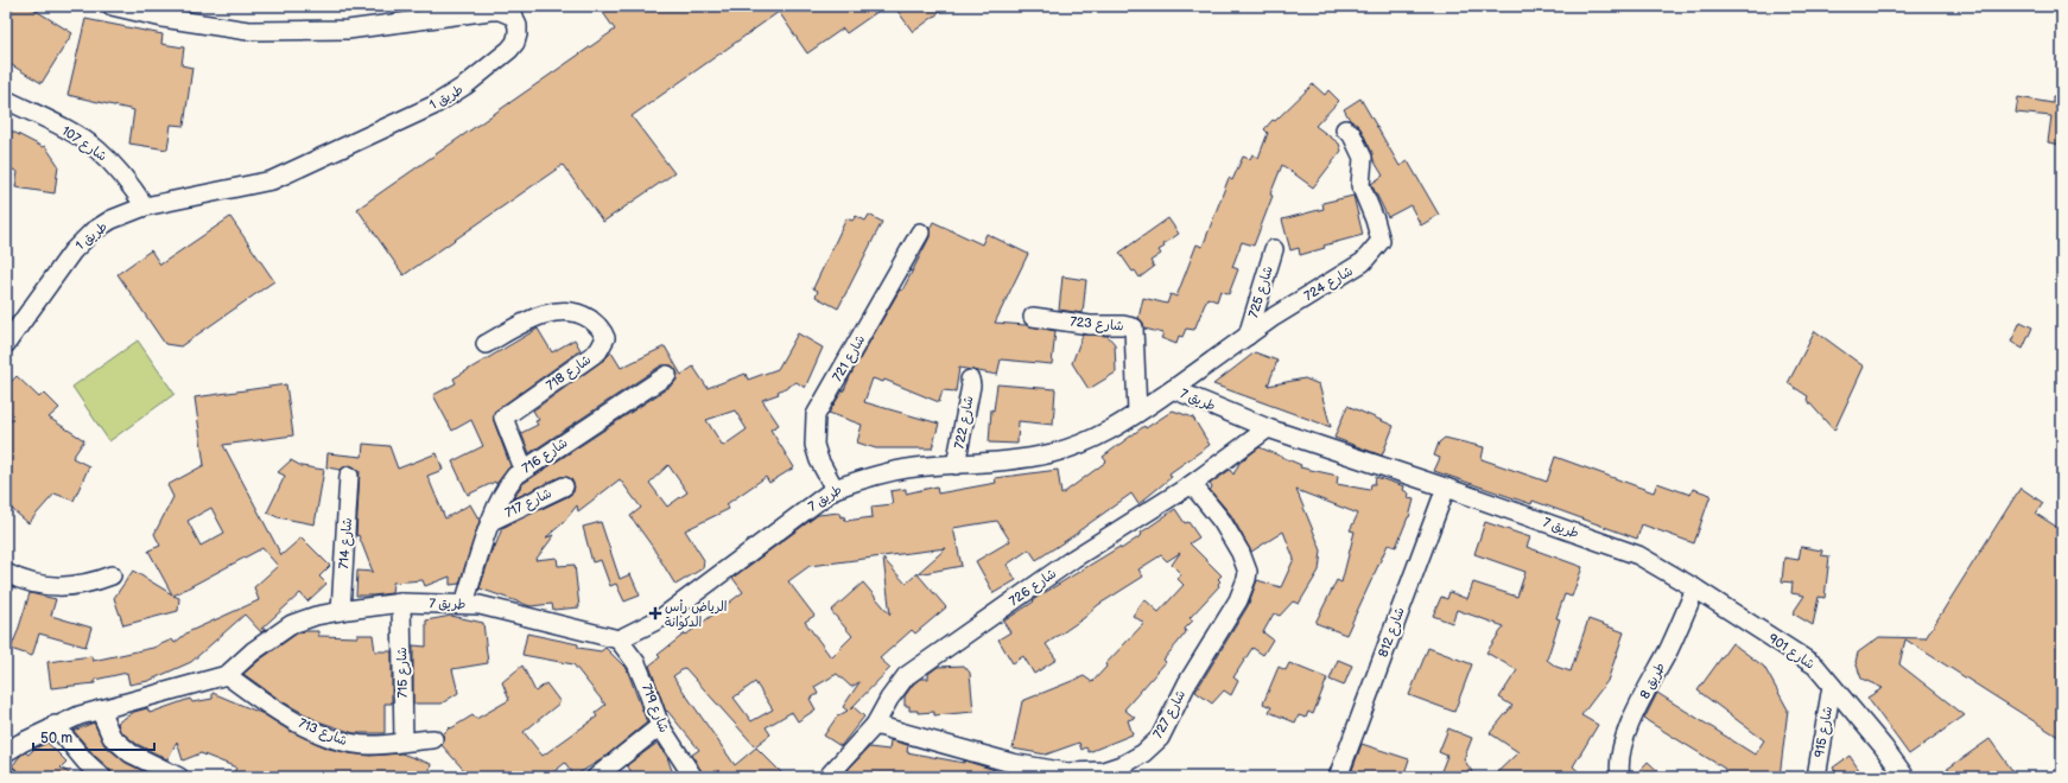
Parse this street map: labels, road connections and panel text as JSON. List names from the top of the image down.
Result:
{
  "streets": {
    "street": [
      "طريق 1",
      "شارع 107",
      "شارع 724",
      "شارع 725",
      "شارع 723",
      "شارع 721",
      "شارع 718",
      "7 طريق",
      "شارع 722",
      "شارع 716",
      "شارع 717",
      "شارع 714",
      "شارع 726",
      "شارع 812",
      "شارع 901",
      "شارع 715",
      "طريق 8",
      "شارع 719",
      "شارع 727",
      "شارع 713",
      "شارع 915"
    ]
  },
  "crossings": [
    ["طريق 1", "شارع 107"],
    ["شارع 724", "شارع 725"],
    ["شارع 724", "7 طريق"],
    ["شارع 723", "7 طريق"],
    ["شارع 721", "7 طريق"],
    ["شارع 718", "شارع 716"],
    ["7 طريق", "شارع 722"],
    ["7 طريق", "شارع 716"],
    ["7 طريق", "شارع 714"],
    ["7 طريق", "شارع 726"],
    ["7 طريق", "شارع 812"],
    ["7 طريق", "شارع 901"],
    ["7 طريق", "شارع 715"],
    ["7 طريق", "طريق 8"],
    ["7 طريق", "شارع 719"],
    ["7 طريق", "شارع 713"],
    ["شارع 716", "شارع 717"],
    ["شارع 726", "شارع 727"],
    ["شارع 901", "طريق 8"],
    ["شارع 901", "شارع 915"],
    ["شارع 715", "شارع 713"]
  ],
  "places": {
    "health": ["الرياض رأس الدكوانة"]
  },
  "scale_bar": "50 m"
}
